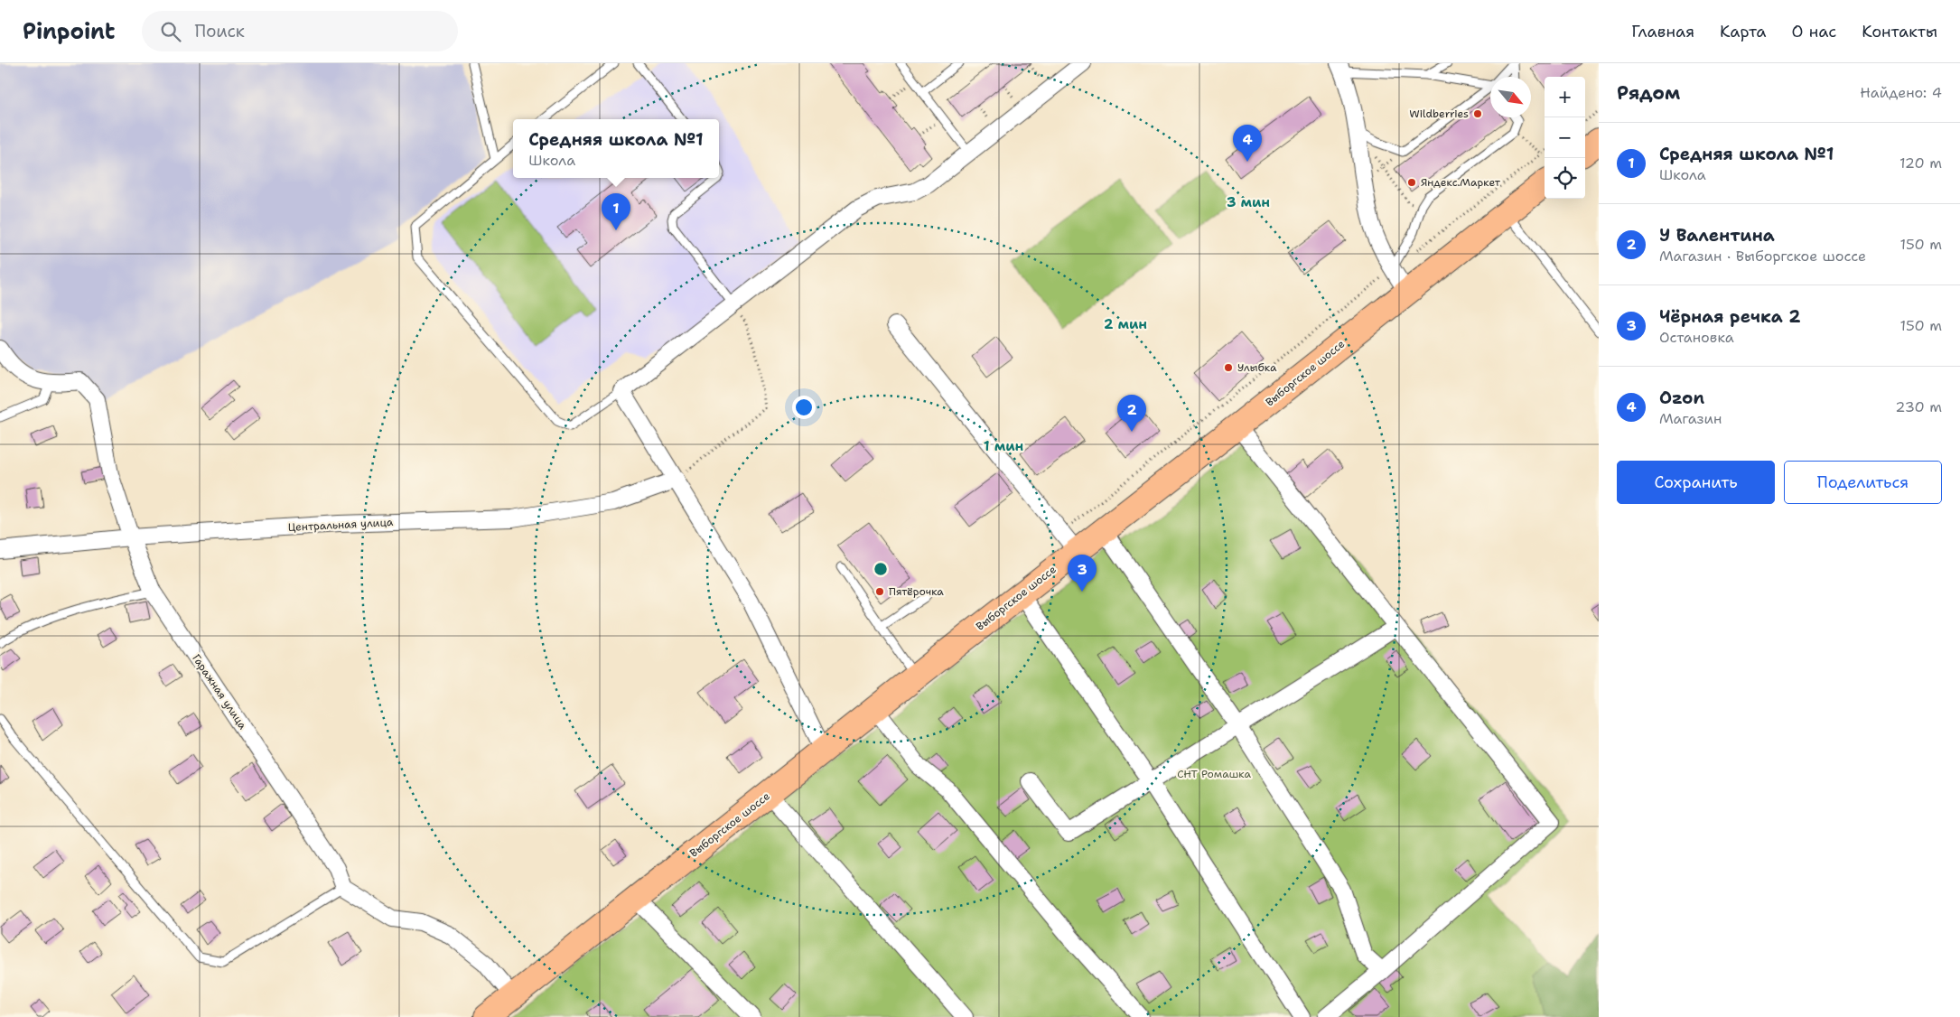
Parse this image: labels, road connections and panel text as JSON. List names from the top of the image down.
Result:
{
  "streets": {
    "main road": ["Выборгское шоссе"],
    "street": ["Центральная улица", "Гаражная улица"]
  },
  "crossings": [
    ["Центральная улица", "Гаражная улица"]
  ],
  "parks": ["СНТ Ромашка"],
  "places": [
    "Wildberries",
    "Яндекс.Маркет",
    "Улыбка",
    "Пятёрочка"
  ],
  "north": "bottom right",
  "page": {
    "header": "Pinpoint",
    "search": "Поиск",
    "nav": [
      "Главная",
      "Карта",
      "О нас",
      "Контакты"
    ],
    "heading": ["Рядом", "Найдено: 4"],
    "map_buttons": ["+", "−"],
    "popup": ["Средняя школа №1", "Школа"],
    "list": [
      {
        "mark": "1",
        "name": "Средняя школа №1",
        "note": "Школа",
        "value": "120 m"
      },
      {
        "mark": "2",
        "name": "У Валентина",
        "note": "Магазин · Выборгское шоссе",
        "value": "150 m"
      },
      {
        "mark": "3",
        "name": "Чёрная речка 2",
        "note": "Остановка",
        "value": "150 m"
      },
      {
        "mark": "4",
        "name": "Ozon",
        "note": "Магазин",
        "value": "230 m"
      }
    ],
    "pins": [
      "4",
      "1",
      "2",
      "3"
    ],
    "buttons": ["Сохранить", "Поделиться"]
  },
  "rings": ["3 мин", "2 мин", "1 мин"]
}
